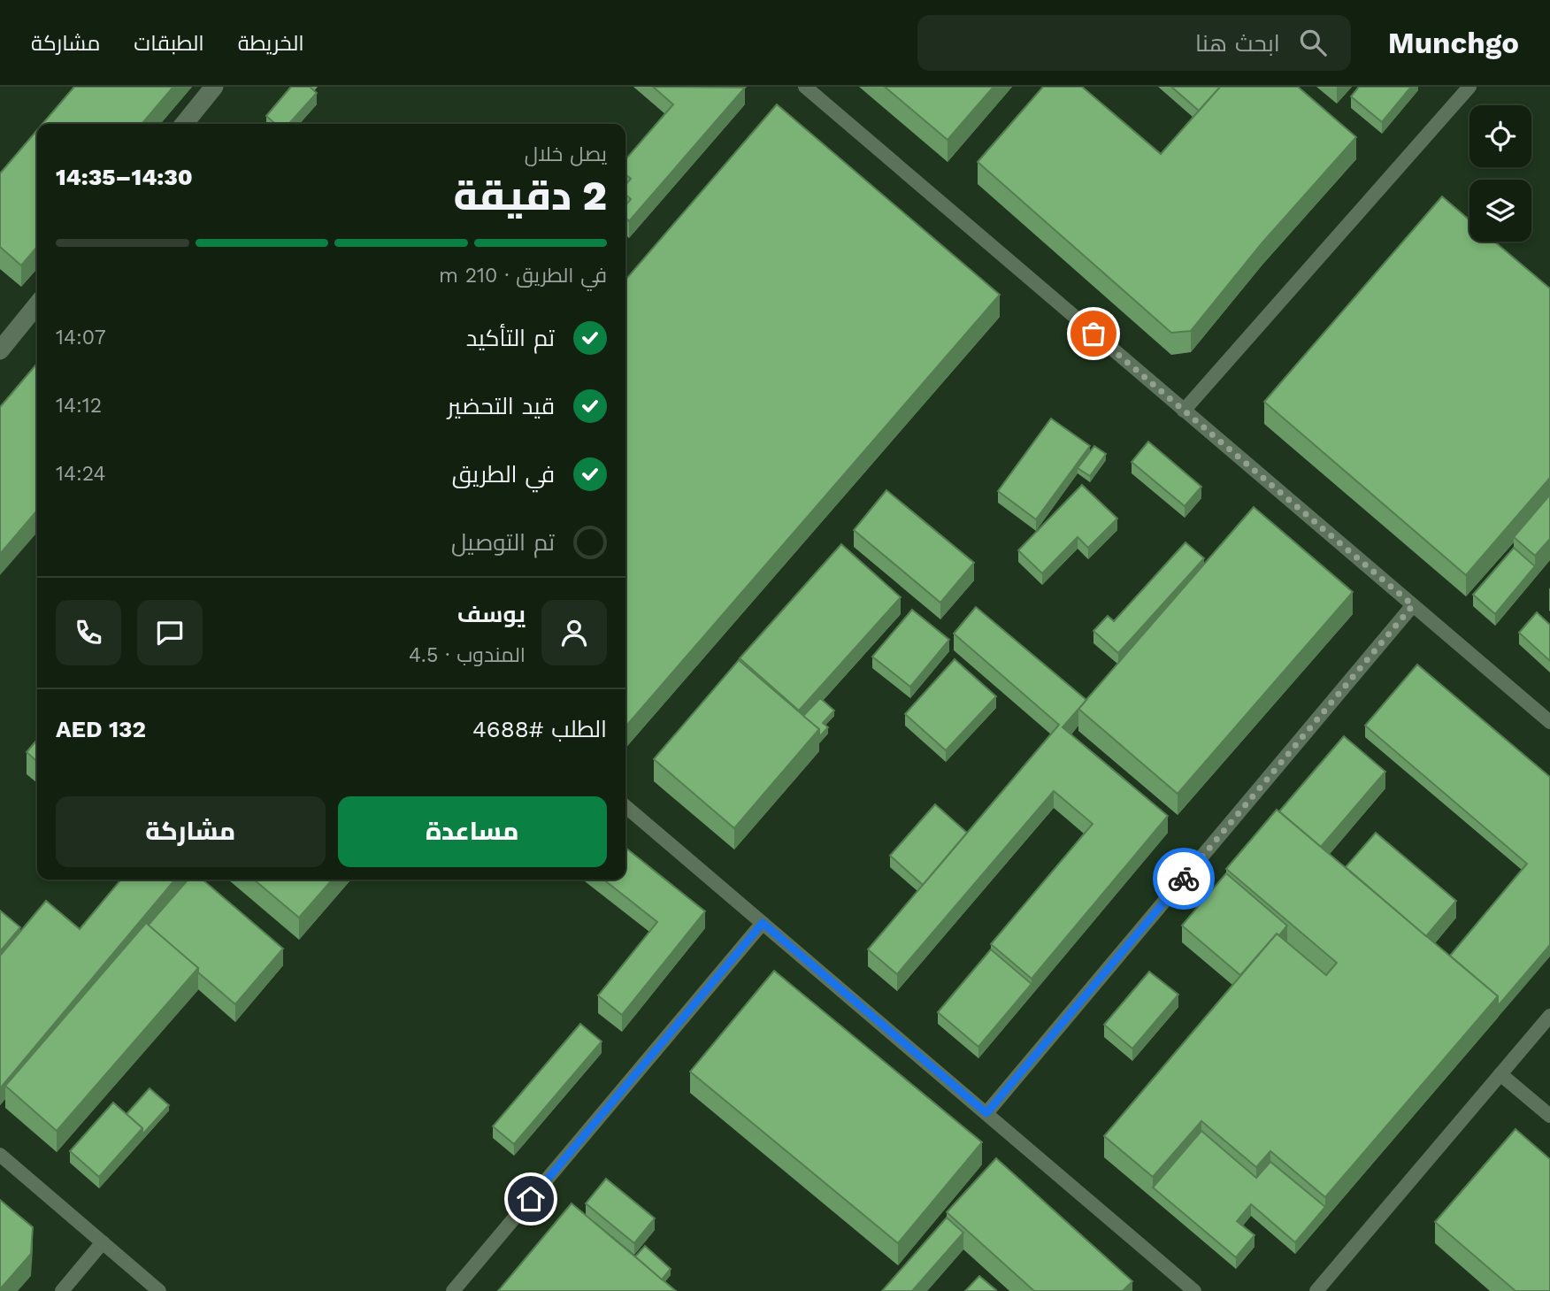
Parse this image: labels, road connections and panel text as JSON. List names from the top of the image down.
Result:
{
  "page": {
    "header": "Munchgo",
    "search": "ابحث هنا",
    "nav": ["الخريطة", "الطبقات", "مشاركة"],
    "heading": ["2 دقيقة", "يصل خلال", "14:30–14:35"],
    "panel": [
      "يوسف",
      "المندوب · 4.5",
      "الطلب #4688",
      "AED 132"
    ],
    "bar": "في الطريق · 210 m",
    "list": [
      ["تم التأكيد", "14:07"],
      ["قيد التحضير", "14:12"],
      ["في الطريق", "14:24"],
      "تم التوصيل"
    ],
    "buttons": ["مساعدة", "مشاركة"]
  }
}
